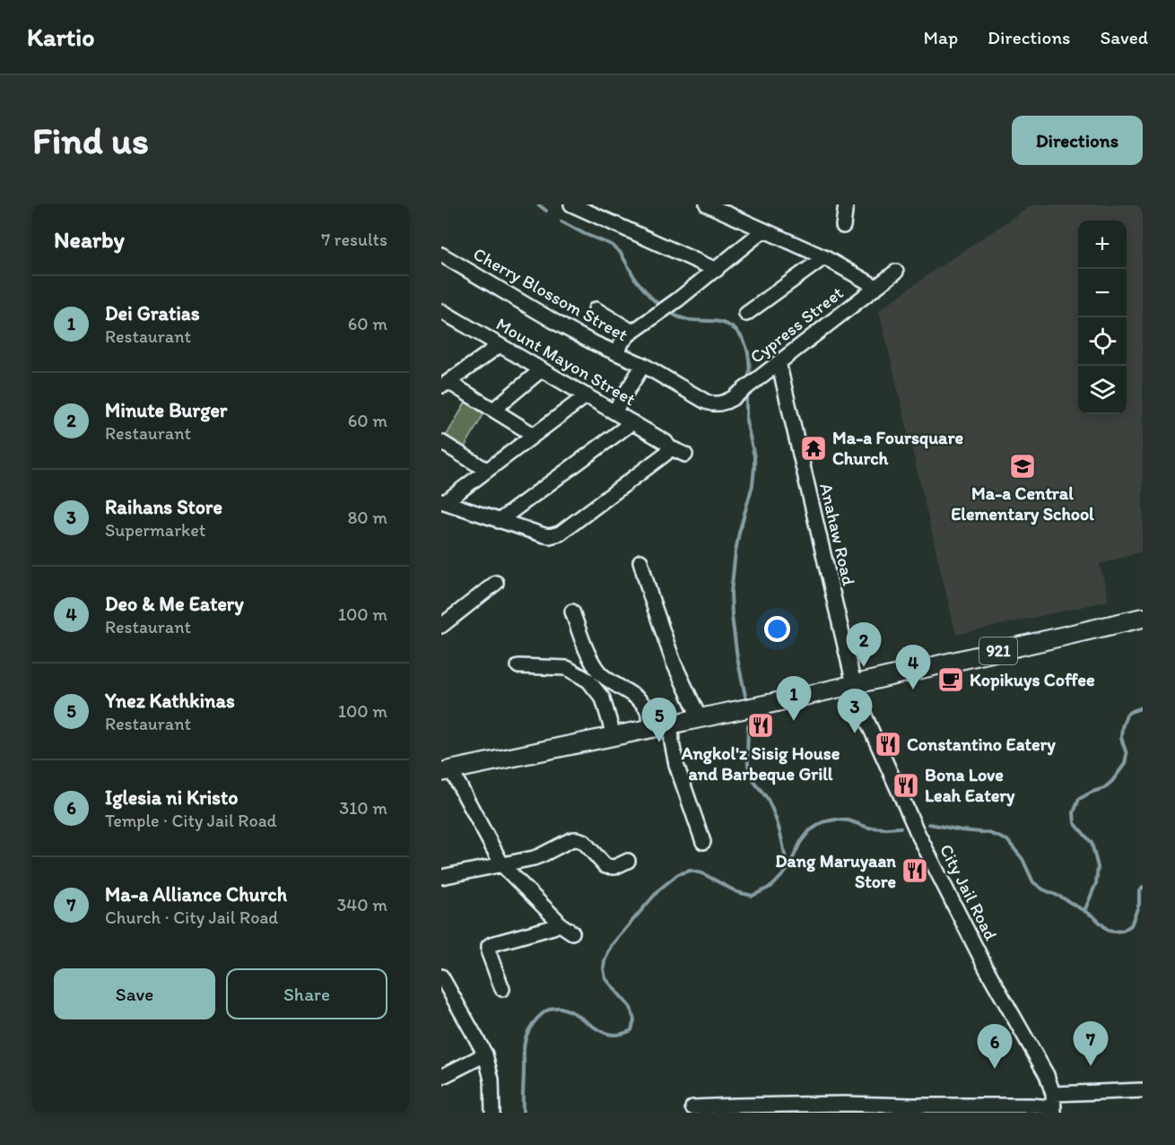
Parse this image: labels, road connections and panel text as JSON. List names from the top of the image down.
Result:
{
  "streets": {
    "main road": ["921"],
    "street": [
      "Cherry Blossom Street",
      "Cypress Street",
      "Mount Mayon Street",
      "Anahaw Road",
      "City Jail Road"
    ]
  },
  "crossings": [
    ["Cherry Blossom Street", "Cypress Street"],
    ["Cypress Street", "Anahaw Road"],
    ["Anahaw Road", "921"],
    ["Anahaw Road", "City Jail Road"],
    ["921", "City Jail Road"]
  ],
  "places": {
    "temple": ["Ma-a Foursquare Church"],
    "school or university": ["Ma-a Central Elementary School"],
    "cafe": ["Kopikuys Coffee"],
    "restaurant": [
      "Angkol'z Sisig House and Barbeque Grill",
      "Constantino Eatery",
      "Bona Love Leah Eatery",
      "Dang Maruyaan Store"
    ]
  },
  "page": {
    "header": "Kartio",
    "nav": ["Map", "Directions", "Saved"],
    "buttons": [
      "Directions",
      ["Save", "Share"]
    ],
    "title": "Find us",
    "heading": ["Nearby", "7 results"],
    "map_buttons": ["+", "−"],
    "list": [
      {
        "mark": "1",
        "name": "Dei Gratias",
        "note": "Restaurant",
        "value": "60 m"
      },
      {
        "mark": "2",
        "name": "Minute Burger",
        "note": "Restaurant",
        "value": "60 m"
      },
      {
        "mark": "3",
        "name": "Raihans Store",
        "note": "Supermarket",
        "value": "80 m"
      },
      {
        "mark": "4",
        "name": "Deo & Me Eatery",
        "note": "Restaurant",
        "value": "100 m"
      },
      {
        "mark": "5",
        "name": "Ynez Kathkinas",
        "note": "Restaurant",
        "value": "100 m"
      },
      {
        "mark": "6",
        "name": "Iglesia ni Kristo",
        "note": "Temple · City Jail Road",
        "value": "310 m"
      },
      {
        "mark": "7",
        "name": "Ma-a Alliance Church",
        "note": "Church · City Jail Road",
        "value": "340 m"
      }
    ],
    "pins": [
      "2",
      "4",
      "1",
      "3",
      "5",
      "7",
      "6"
    ]
  }
}
